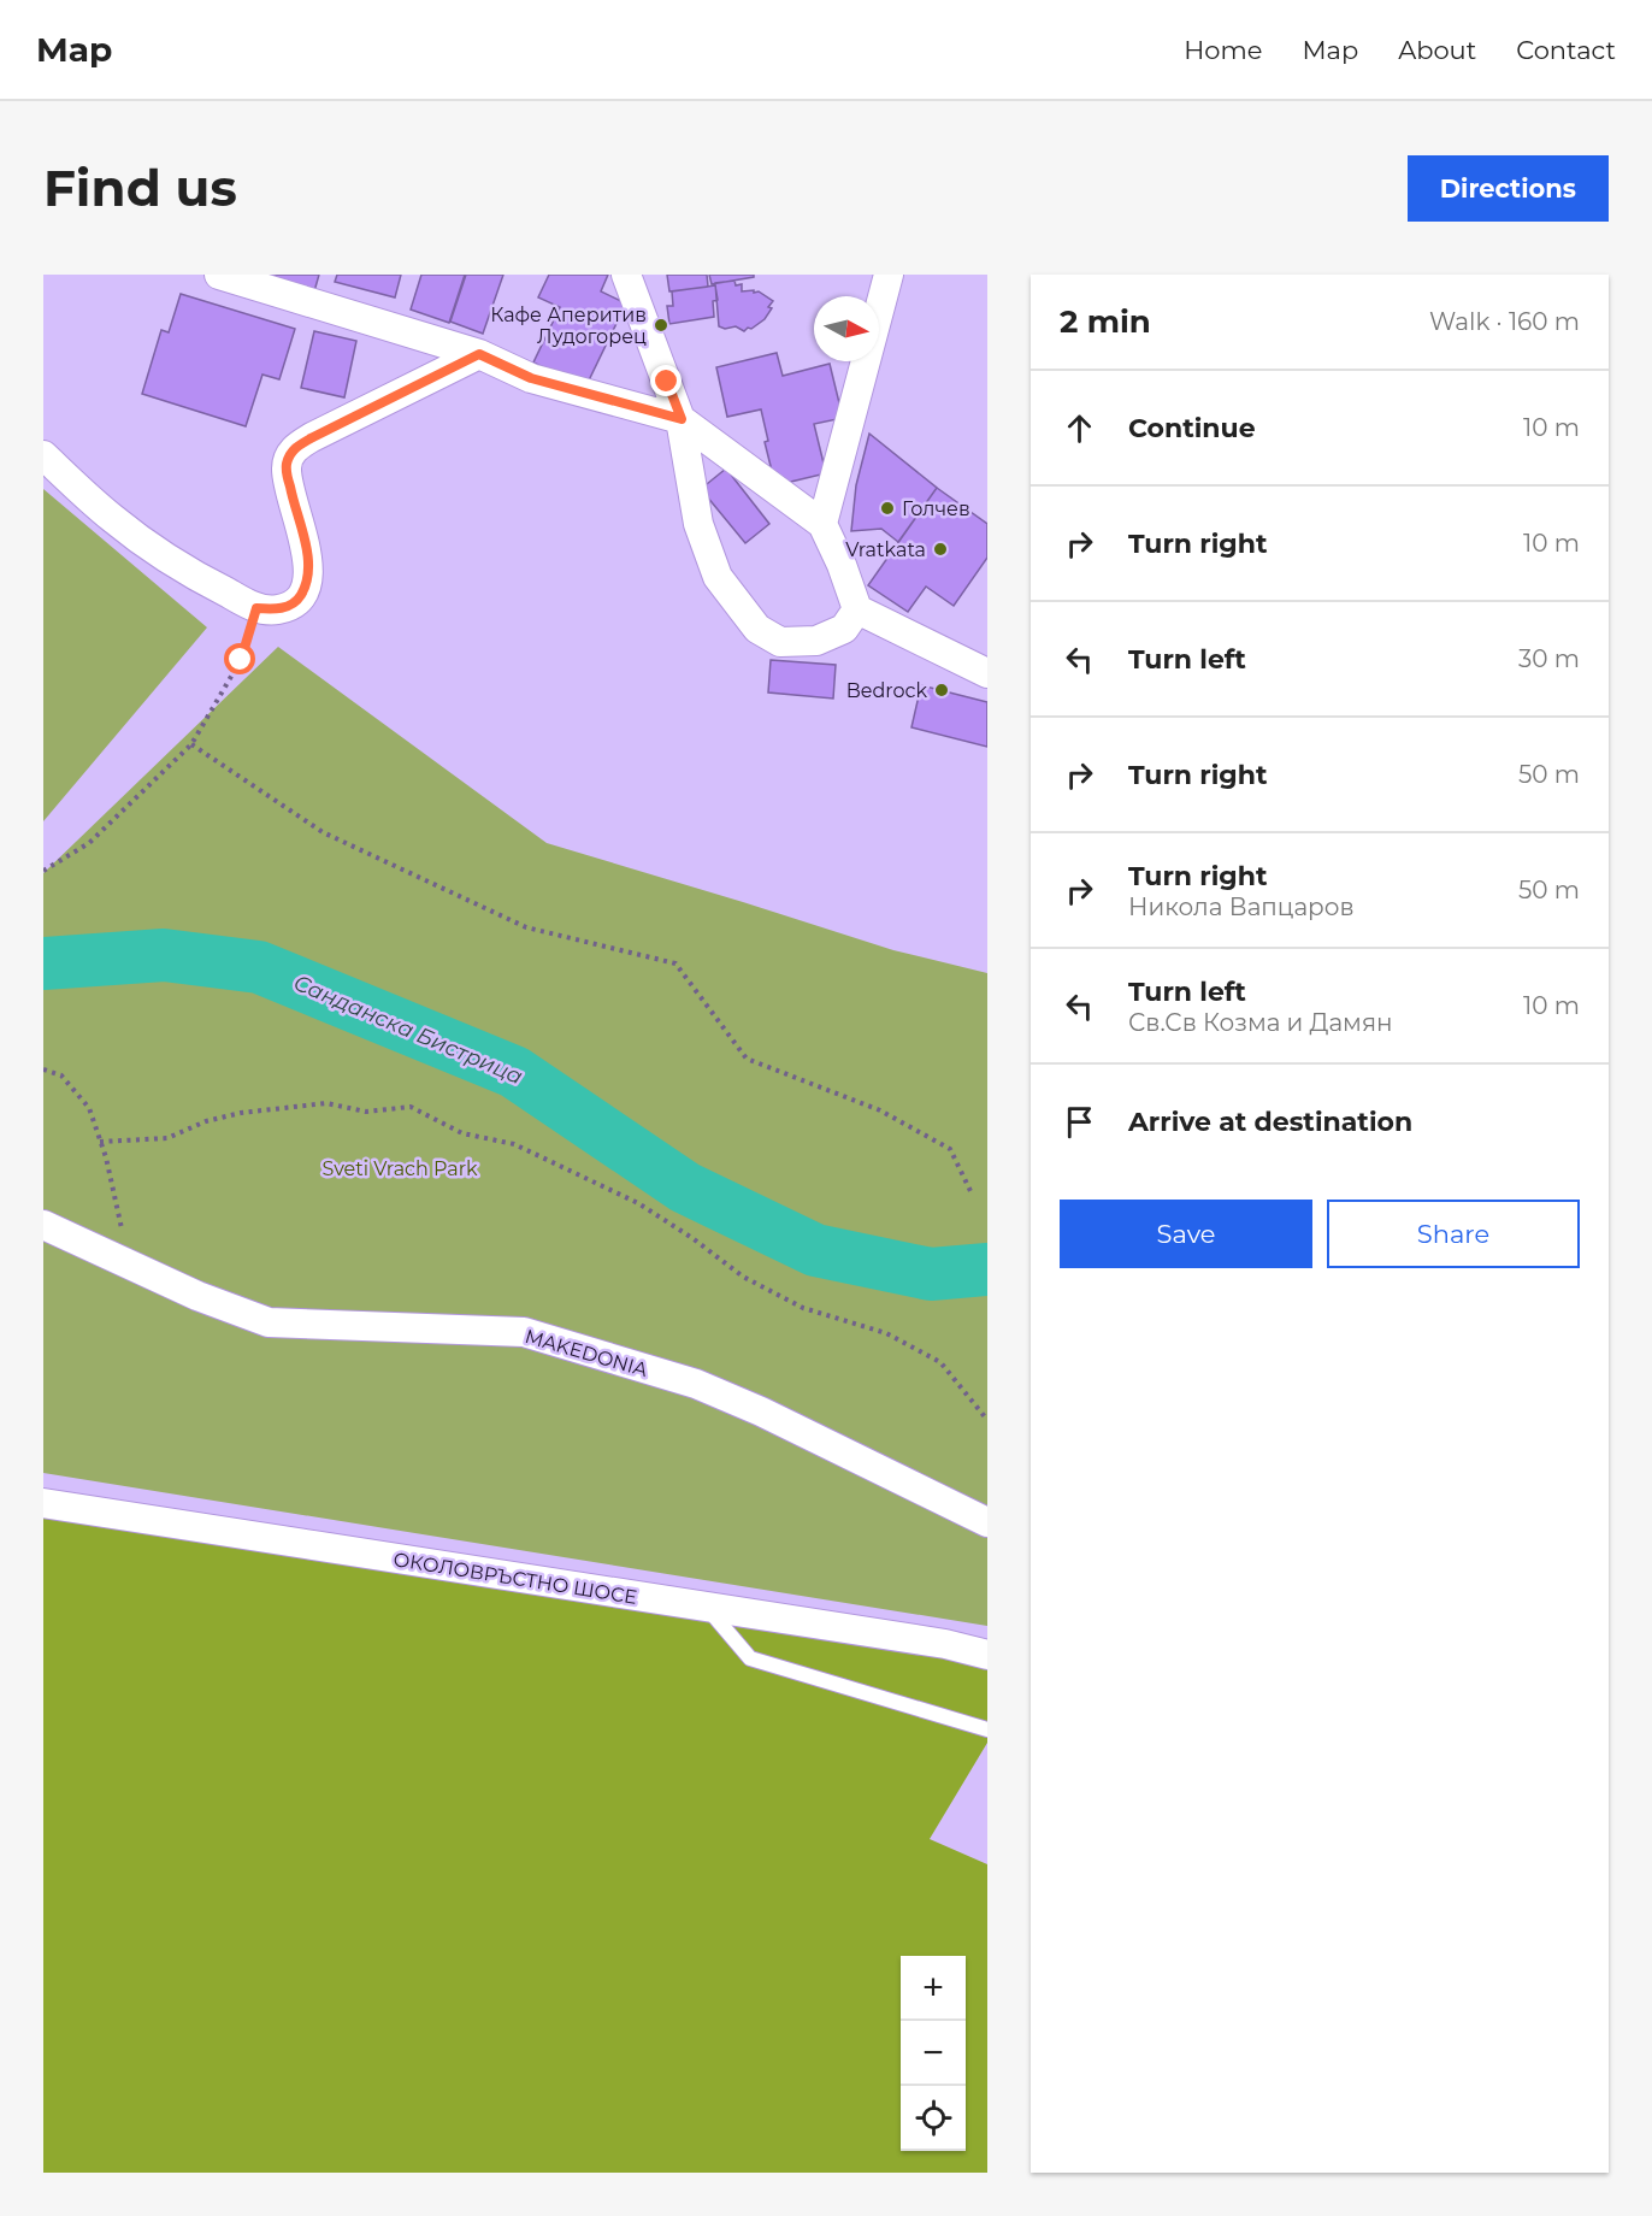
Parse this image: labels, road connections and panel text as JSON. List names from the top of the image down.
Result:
{
  "streets": {
    "street": ["MAKEDONIA", "ОКОЛОВРЪСТНО ШОСЕ"]
  },
  "water": ["Санданска Бистрица"],
  "parks": ["Sveti Vrach Park"],
  "places": [
    "Кафе Аперитив Лудогорец",
    "Голчев",
    "Vratkata",
    "Bedrock"
  ],
  "north": "right",
  "page": {
    "header": "Map",
    "nav": [
      "Home",
      "Map",
      "About",
      "Contact"
    ],
    "buttons": [
      "Directions",
      ["Save", "Share"]
    ],
    "title": "Find us",
    "heading": ["2 min", "Walk · 160 m"],
    "list": [
      ["Continue", "10 m"],
      ["Turn right", "10 m"],
      ["Turn left", "30 m"],
      ["Turn right", "50 m"],
      ["Turn right", "Никола Вапцаров", "50 m"],
      ["Turn left", "Св.Св Козма и Дамян", "10 m"],
      "Arrive at destination"
    ],
    "map_buttons": ["+", "−"]
  }
}
